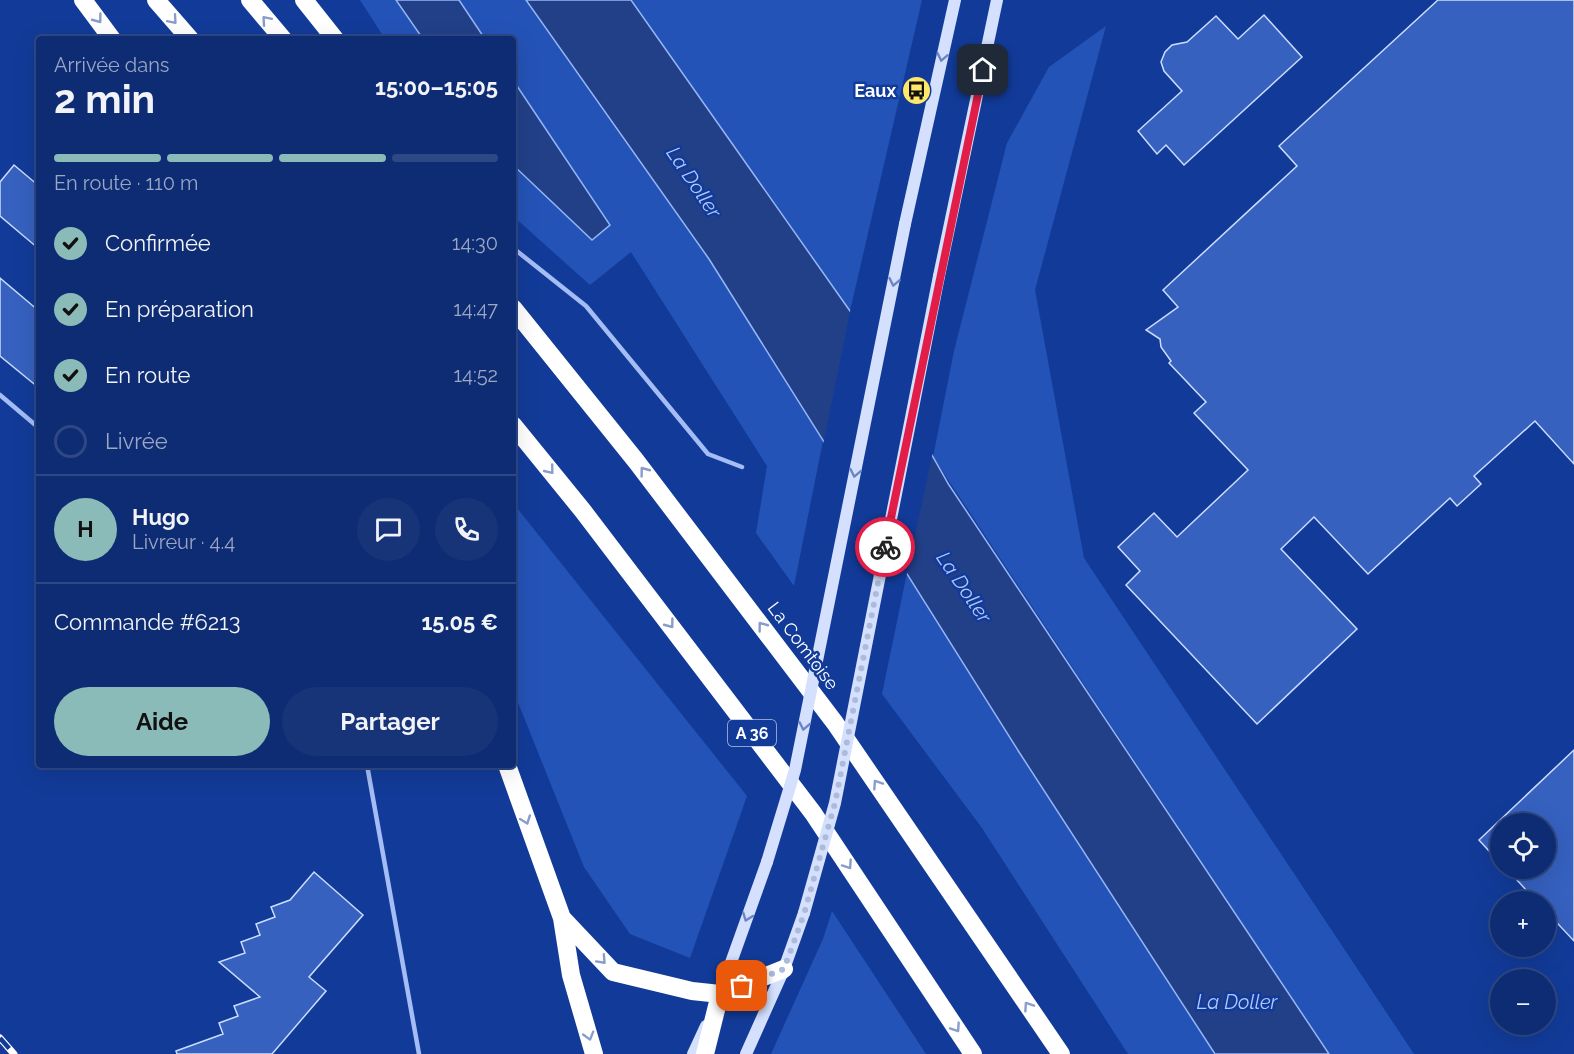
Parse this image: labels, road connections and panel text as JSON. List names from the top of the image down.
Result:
{
  "streets": {
    "highway": ["La Comtoise", "A 36"]
  },
  "water": ["La Doller"],
  "places": {
    "bus stop": ["Eaux"]
  },
  "page": {
    "heading": ["2 min", "Arrivée dans", "15:00–15:05"],
    "panel": [
      "Hugo",
      "Livreur · 4.4",
      "Commande #6213",
      "15.05 €"
    ],
    "bar": "En route · 110 m",
    "list": [
      ["Confirmée", "14:30"],
      ["En préparation", "14:47"],
      ["En route", "14:52"],
      "Livrée"
    ],
    "round": "H",
    "buttons": ["Aide", "Partager"],
    "map_buttons": ["+", "−"]
  }
}
